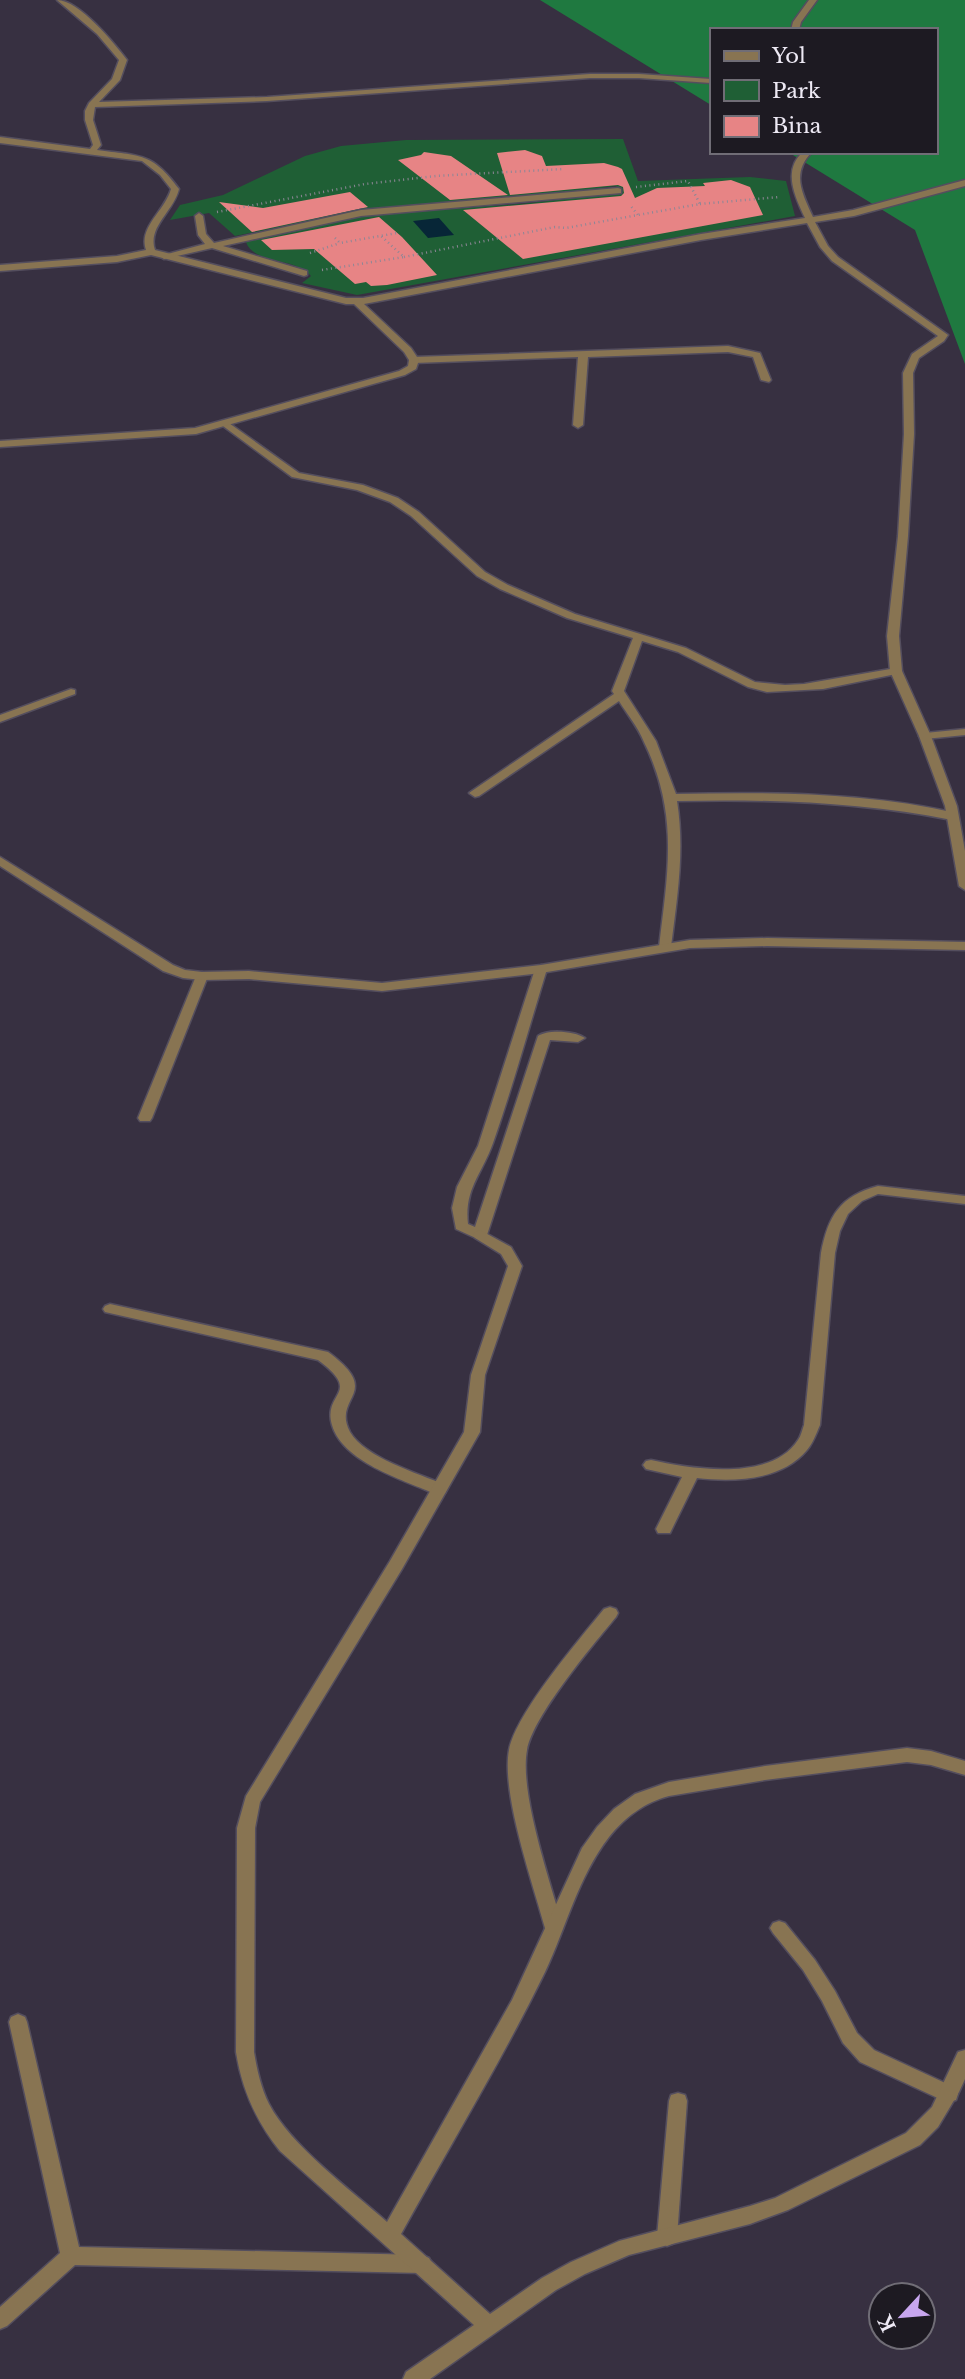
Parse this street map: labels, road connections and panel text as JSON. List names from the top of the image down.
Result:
{
  "legend": ["Yol", "Park", "Bina"],
  "north": "bottom left"
}
